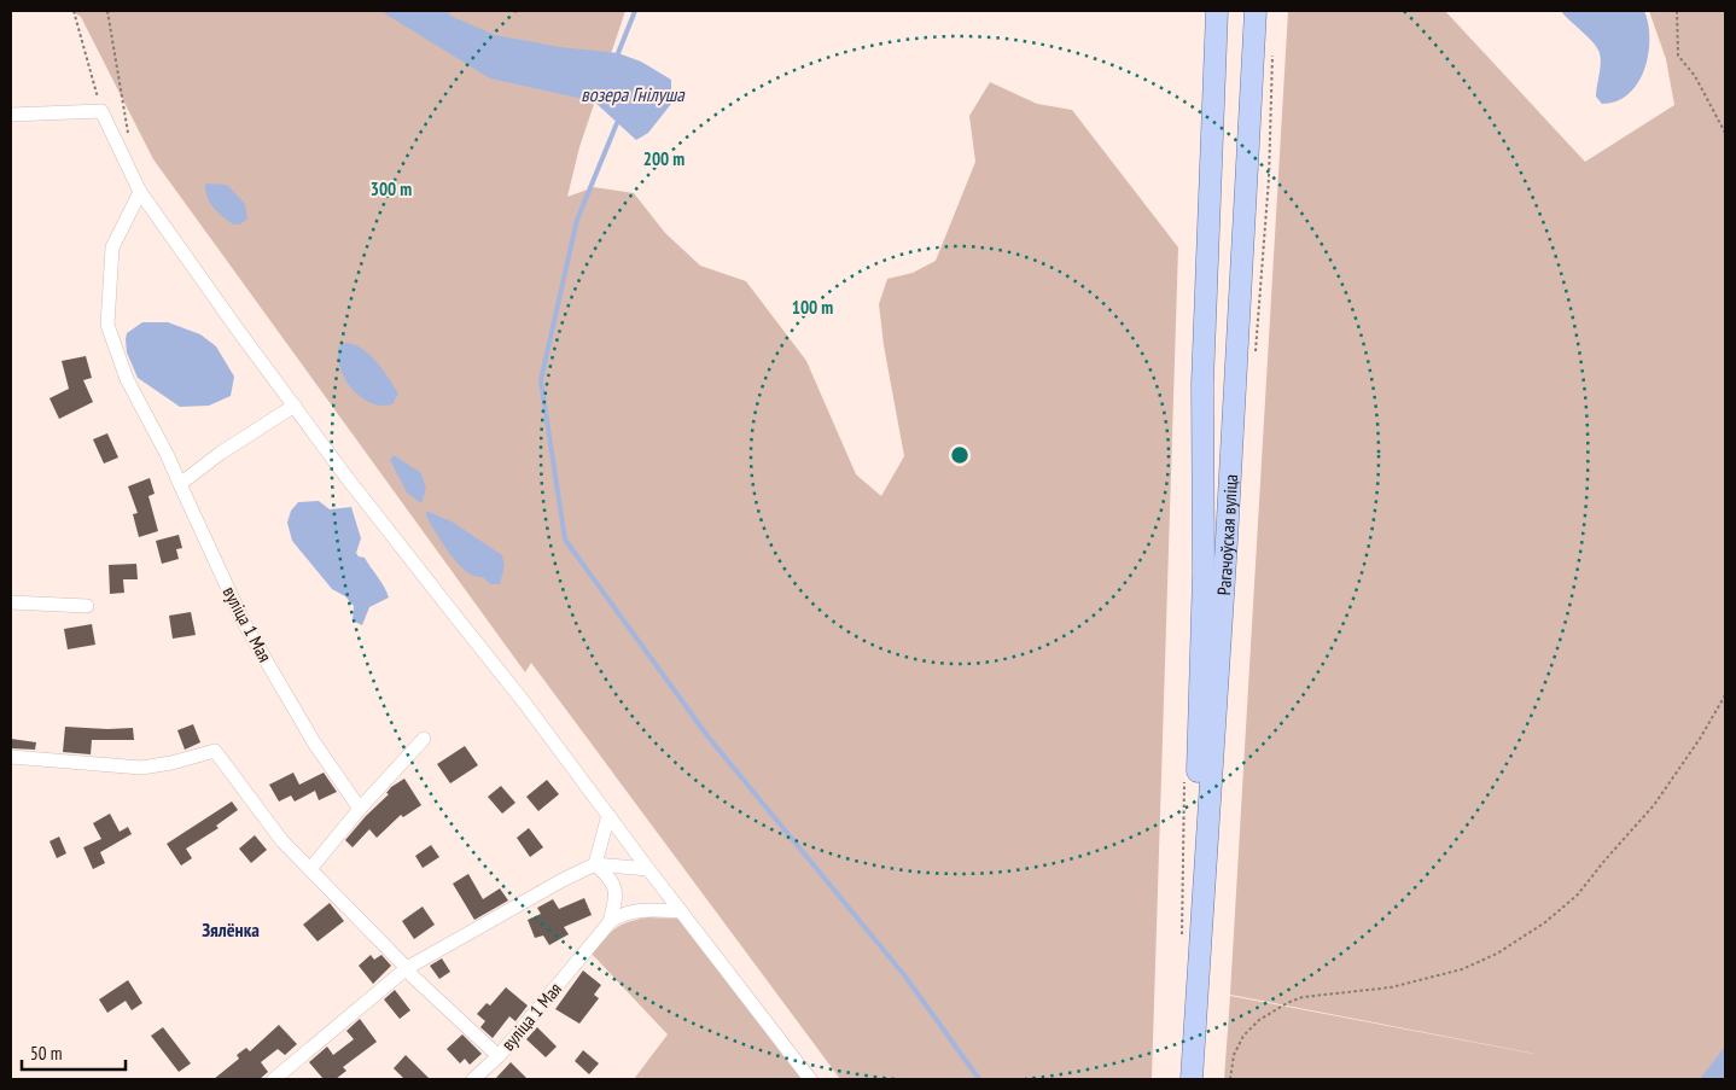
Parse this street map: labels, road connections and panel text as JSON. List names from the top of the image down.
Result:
{
  "streets": {
    "main road": ["Рагачоўская вуліца"],
    "street": ["вуліца 1 Мая"]
  },
  "districts": ["Зялёнка"],
  "water": ["возера Гнілуша"],
  "scale_bar": "50 m",
  "rings": ["200 m", "300 m", "100 m"]
}
